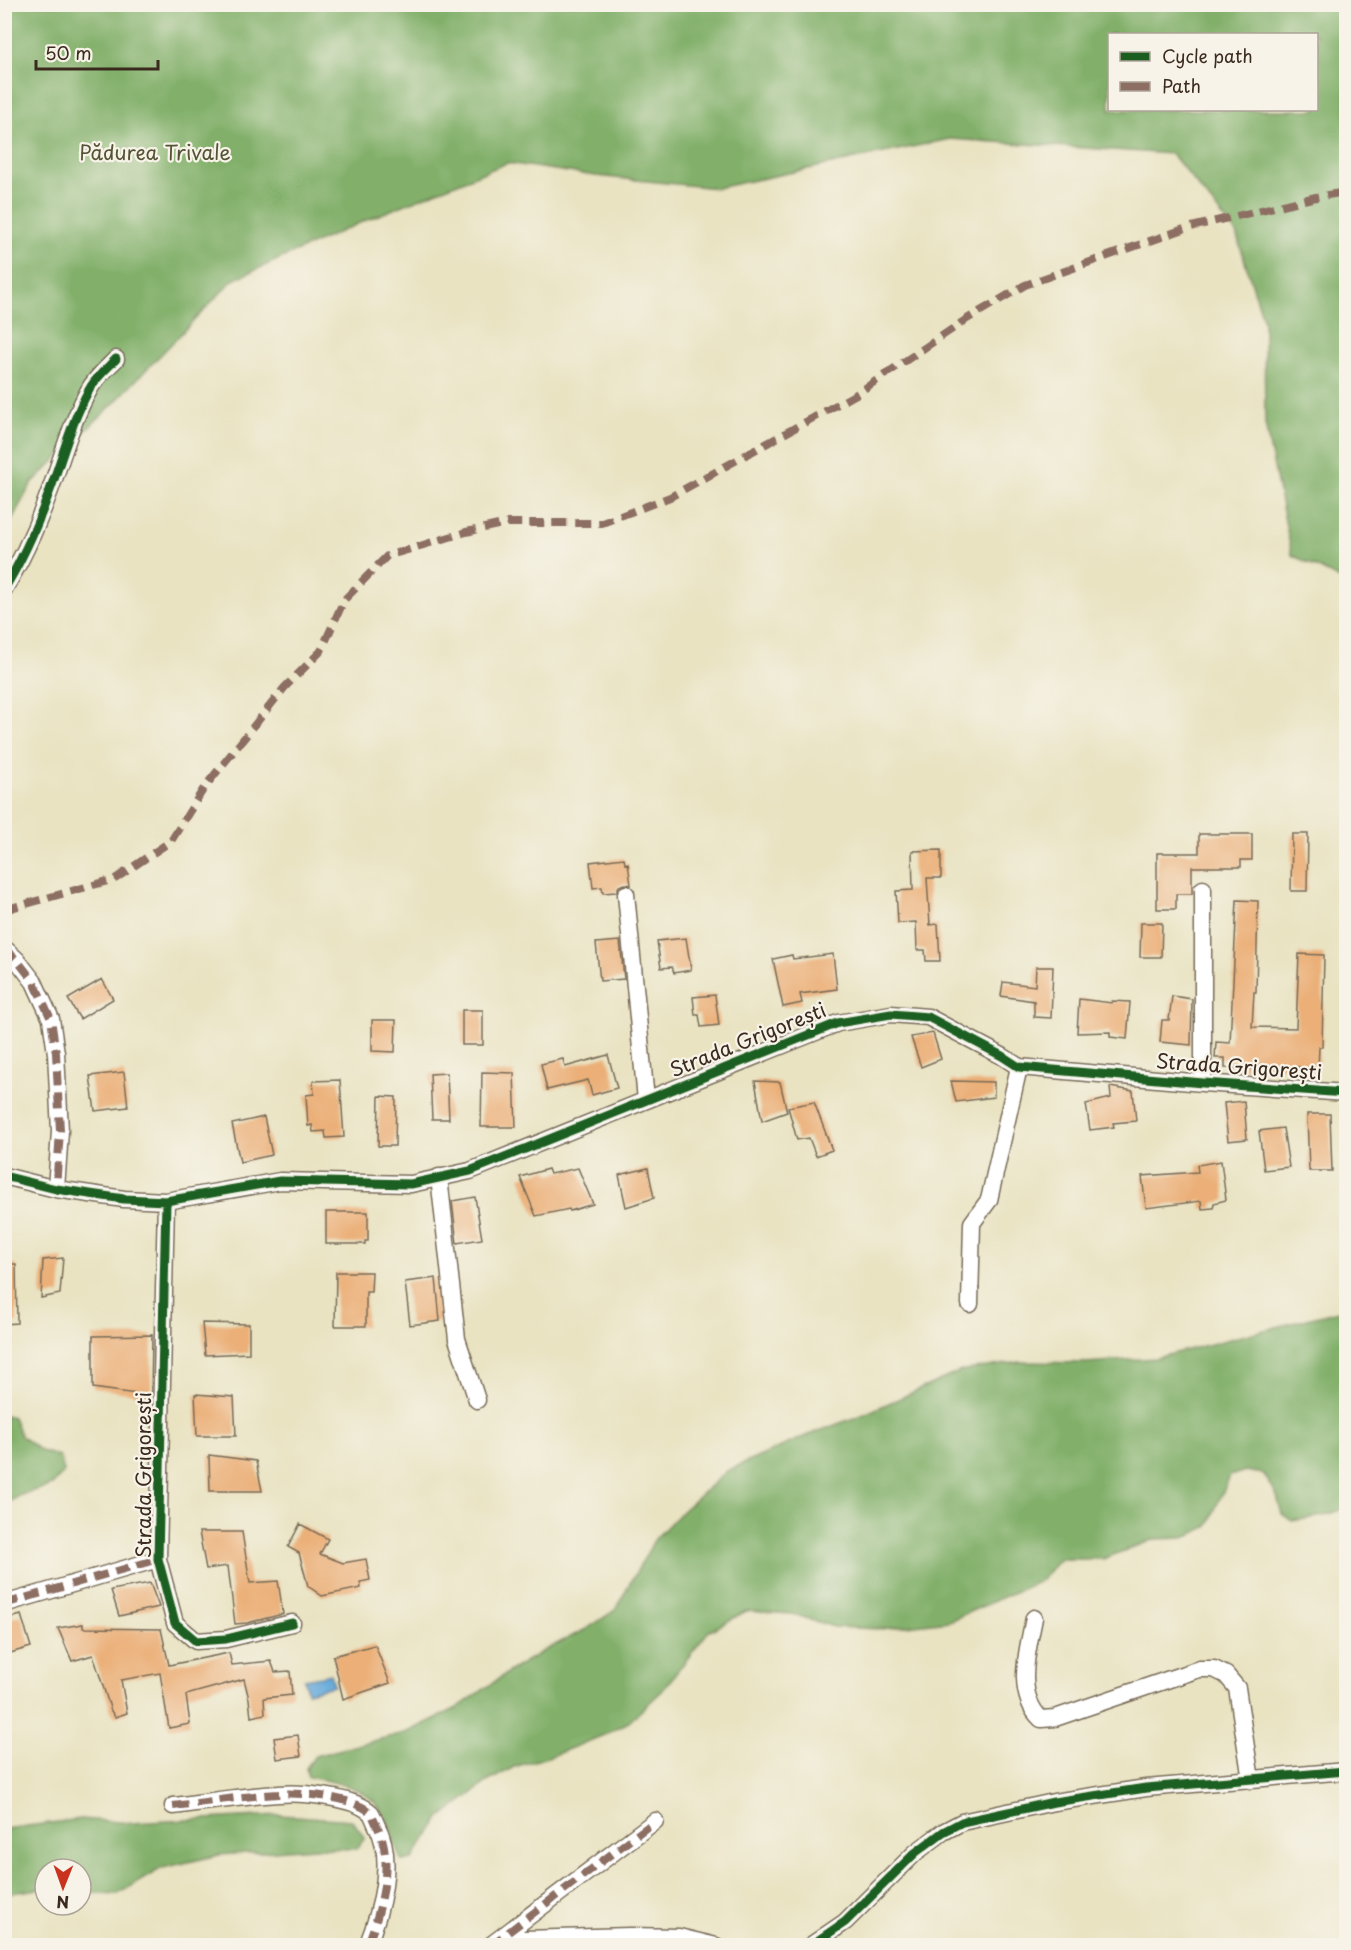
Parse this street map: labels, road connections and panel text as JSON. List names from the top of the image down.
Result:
{
  "streets": {
    "street": ["Strada Grigorești"]
  },
  "parks": ["Pădurea Trivale"],
  "legend": ["Cycle path", "Path"],
  "scale_bar": "50 m",
  "north": "bottom"
}
